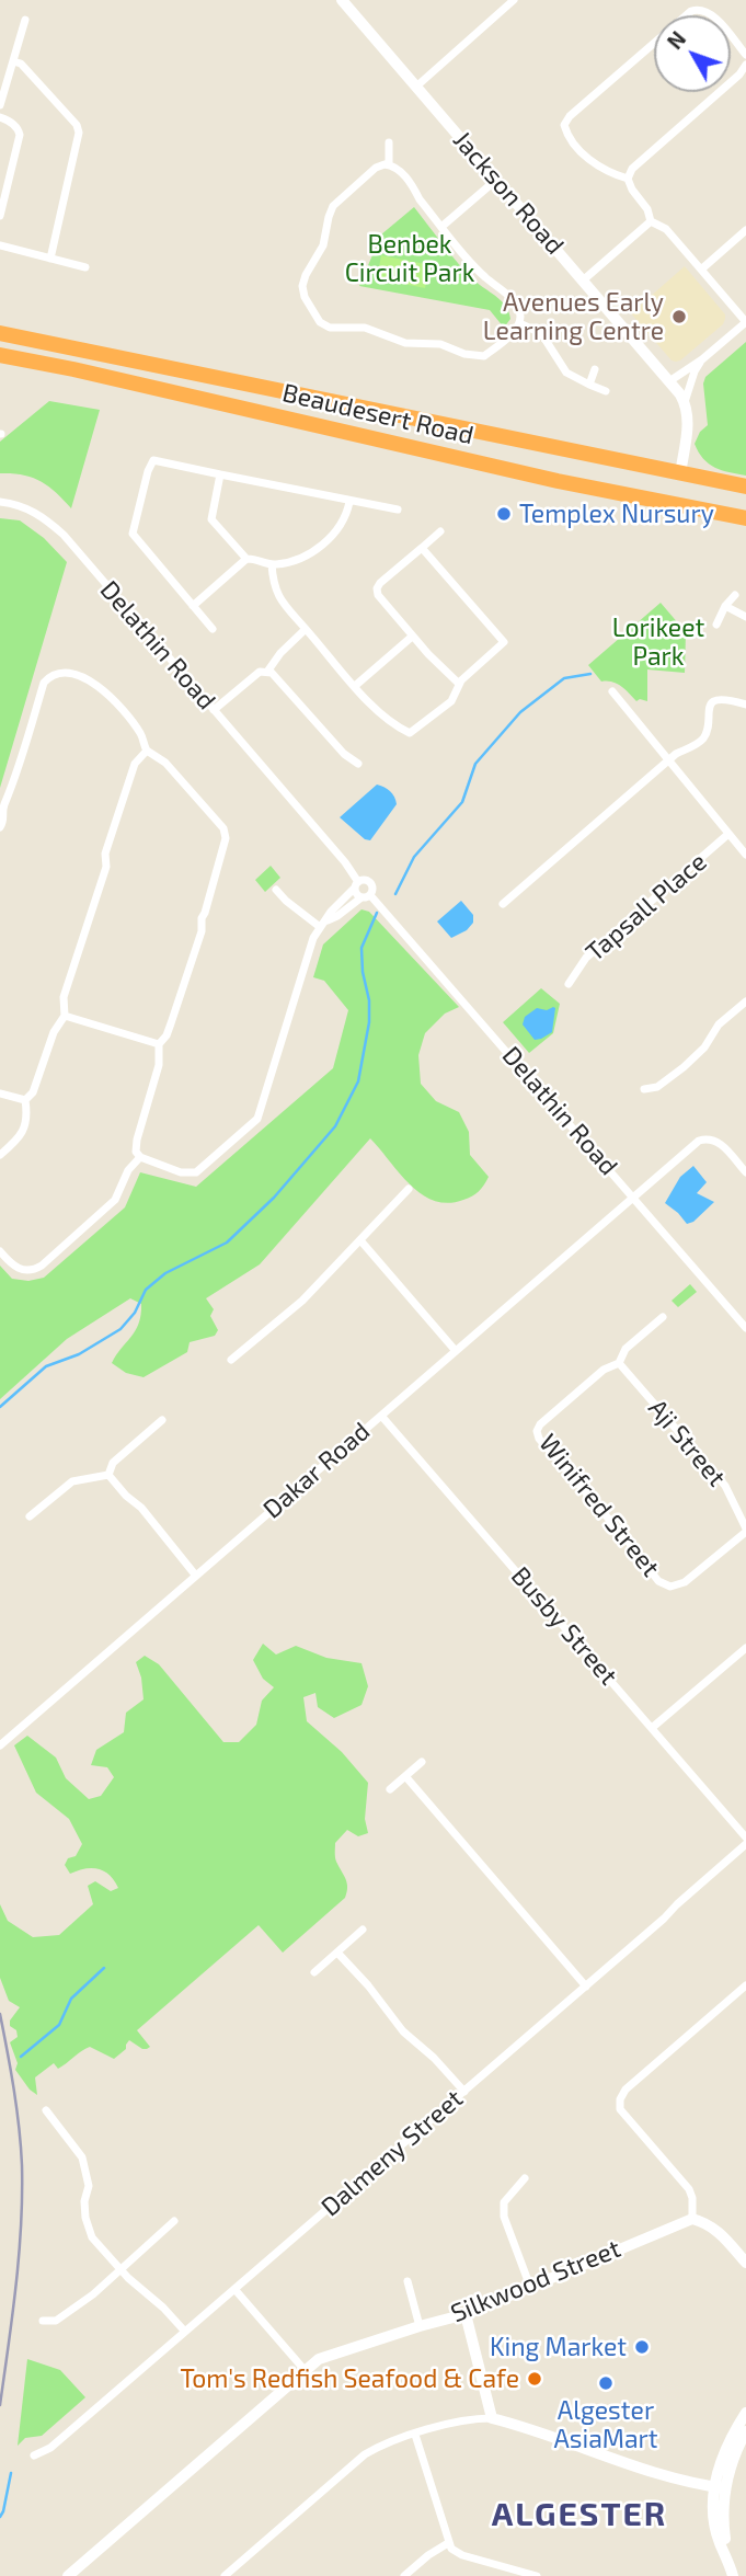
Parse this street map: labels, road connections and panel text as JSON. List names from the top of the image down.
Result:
{
  "streets": {
    "highway": ["Beaudesert Road"],
    "street": [
      "Jackson Road",
      "Delathin Road",
      "Tapsall Place",
      "Aji Street",
      "Dakar Road",
      "Winifred Street",
      "Busby Street",
      "Dalmeny Street",
      "Silkwood Street"
    ]
  },
  "crossings": [
    ["Delathin Road", "Dakar Road"],
    ["Aji Street", "Winifred Street"],
    ["Dakar Road", "Busby Street"]
  ],
  "districts": ["ALGESTER"],
  "parks": ["Benbek Circuit Park", "Lorikeet Park"],
  "places": [
    "Avenues Early Learning Centre",
    "Templex Nursury",
    "King Market",
    "Tom's Redfish Seafood & Cafe",
    "Algester AsiaMart"
  ],
  "north": "top left"
}
